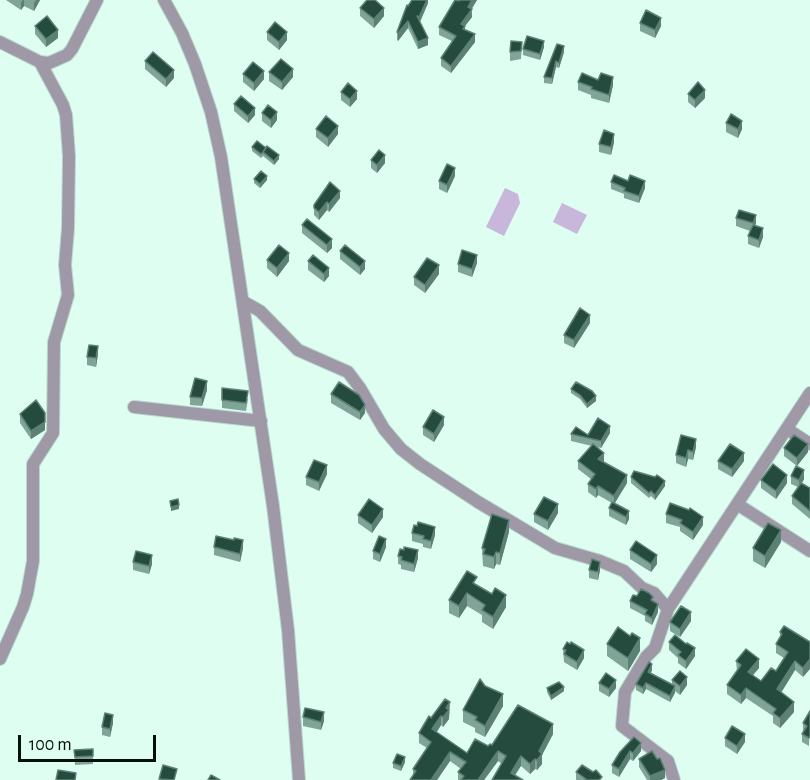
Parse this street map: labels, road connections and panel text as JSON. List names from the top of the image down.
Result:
{
  "scale_bar": "100 m"
}
